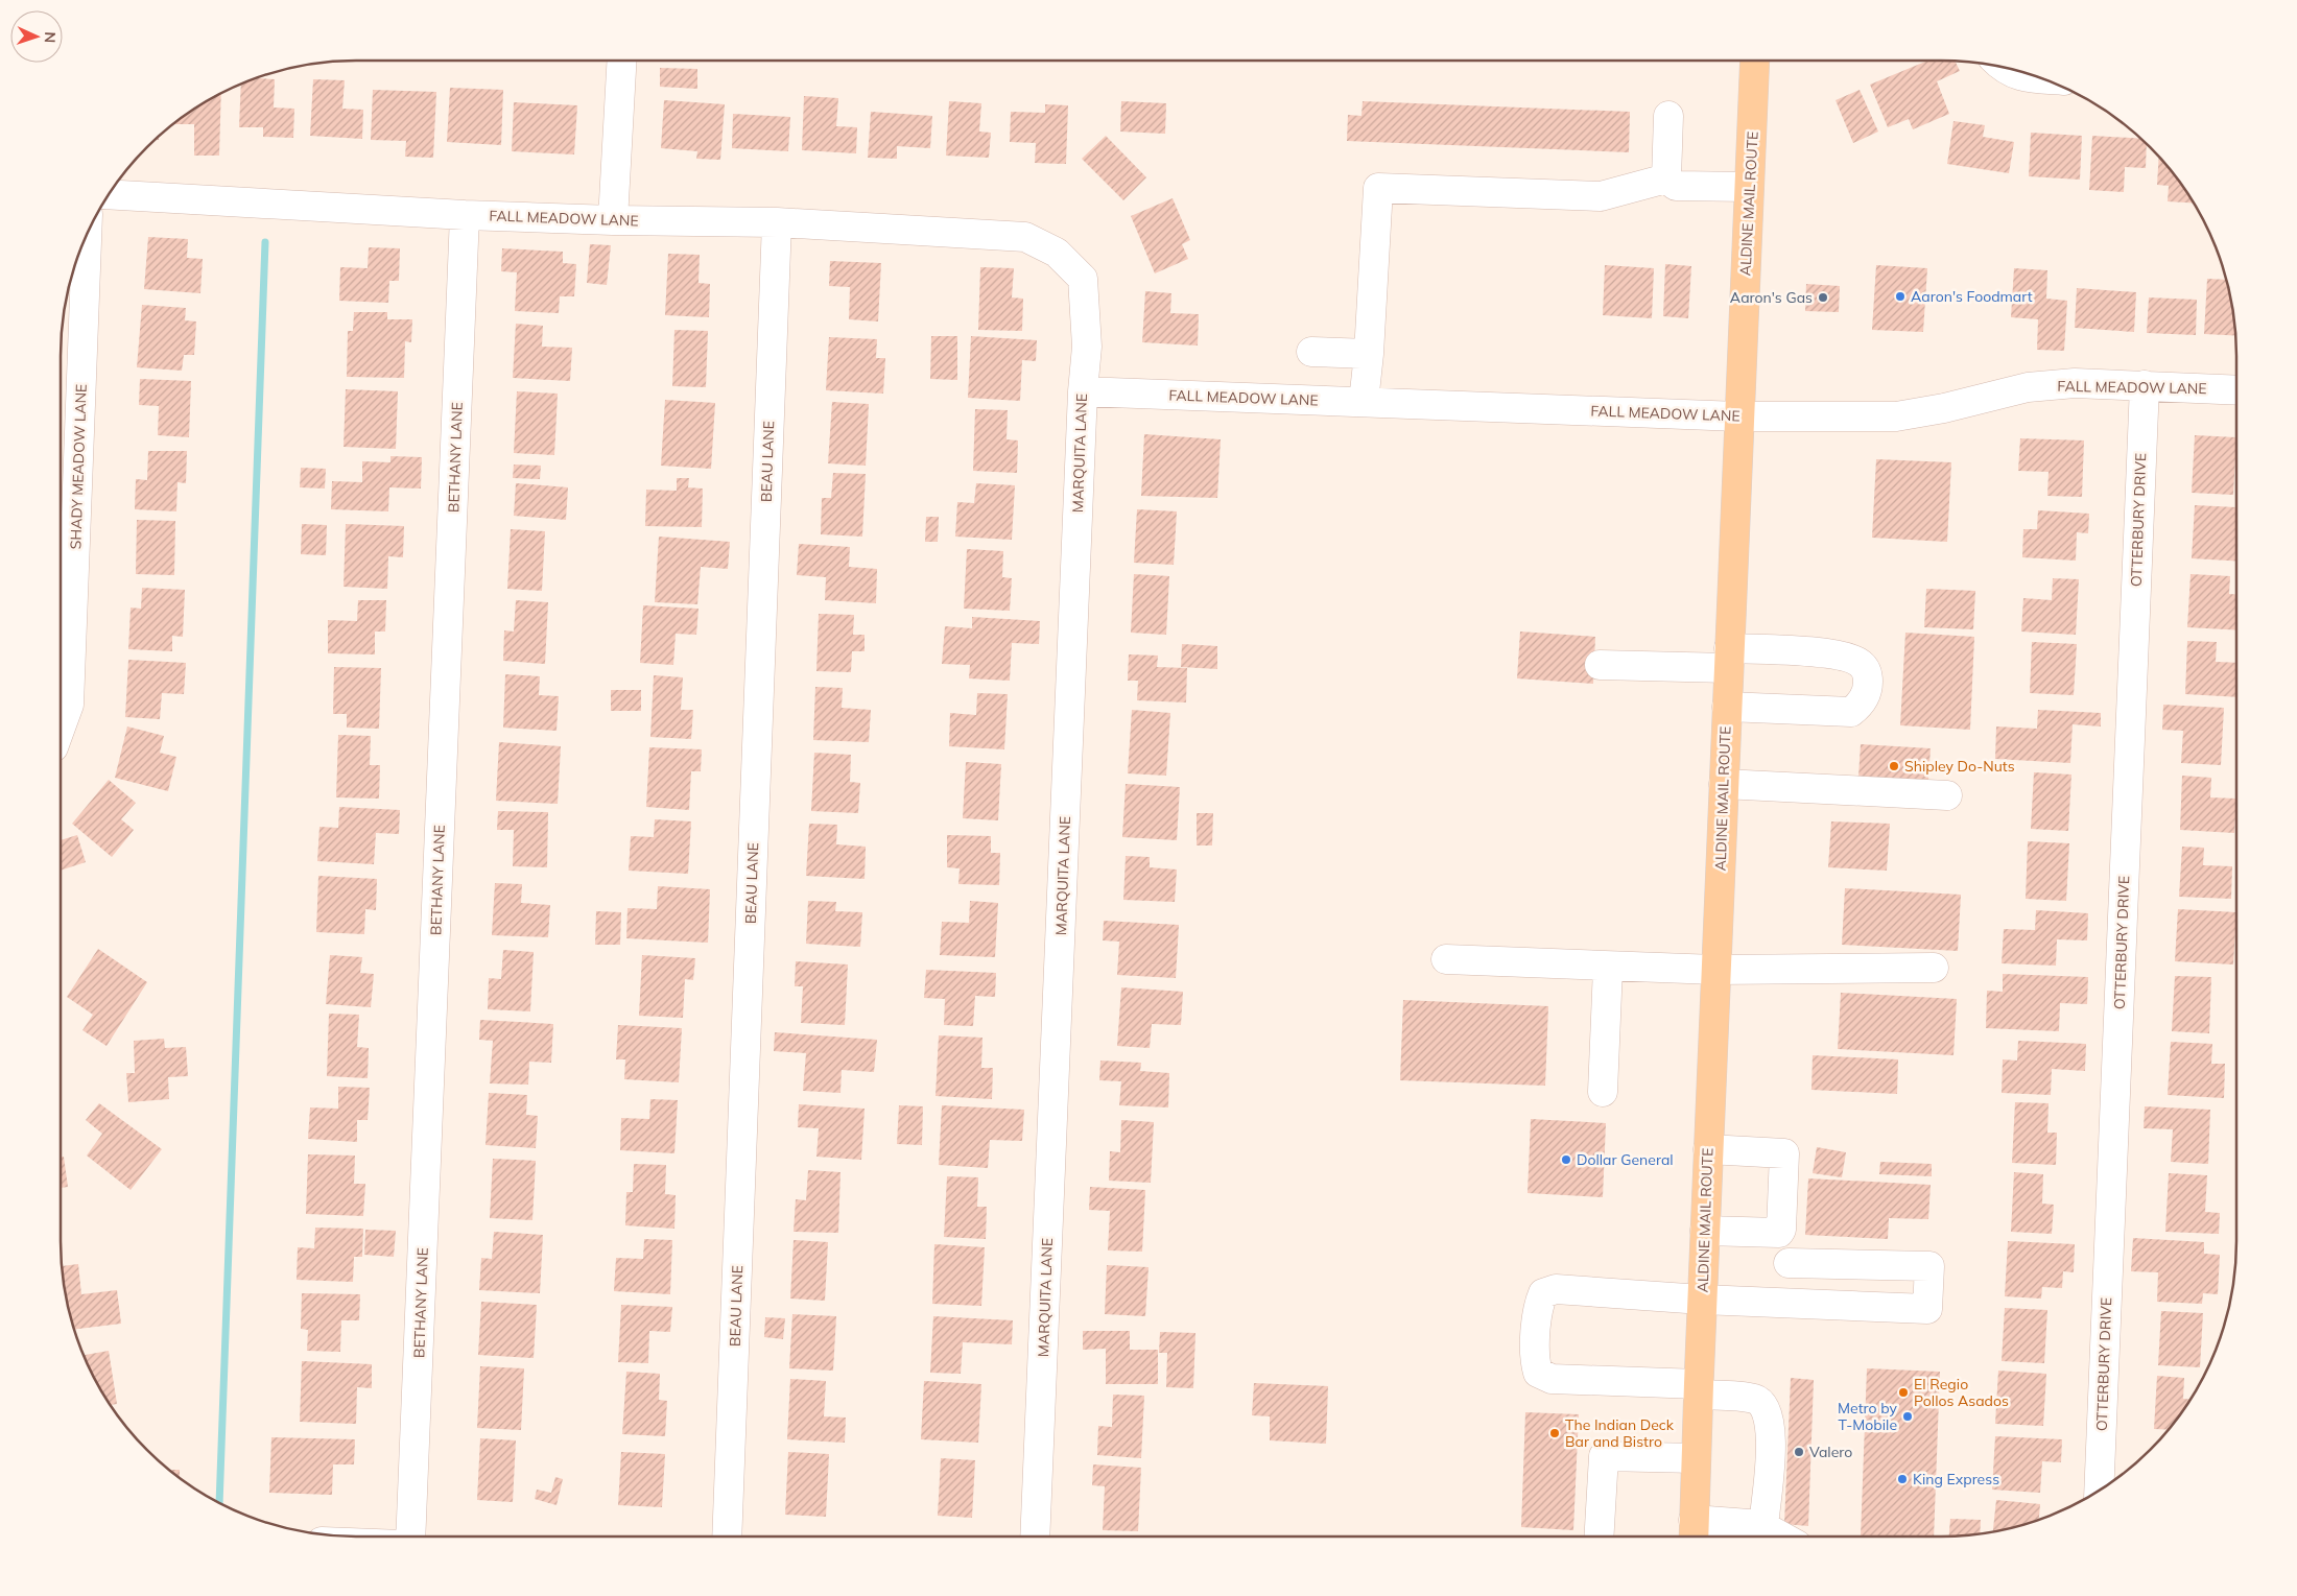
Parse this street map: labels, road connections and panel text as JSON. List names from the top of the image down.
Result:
{
  "streets": {
    "main road": ["ALDINE MAIL ROUTE"],
    "street": [
      "FALL MEADOW LANE",
      "MARQUITA LANE",
      "BETHANY LANE",
      "BEAU LANE",
      "SHADY MEADOW LANE",
      "OTTERBURY DRIVE"
    ]
  },
  "crossings": [
    ["ALDINE MAIL ROUTE", "FALL MEADOW LANE"],
    ["FALL MEADOW LANE", "MARQUITA LANE"],
    ["FALL MEADOW LANE", "BETHANY LANE"],
    ["FALL MEADOW LANE", "BEAU LANE"],
    ["FALL MEADOW LANE", "OTTERBURY DRIVE"]
  ],
  "places": [
    "Aaron's Foodmart",
    "Aaron's Gas",
    "Shipley Do-Nuts",
    "Dollar General",
    "El Regio Pollos Asados",
    "Metro by T-Mobile",
    "The Indian Deck Bar and Bistro",
    "Valero",
    "King Express"
  ],
  "north": "right"
}
